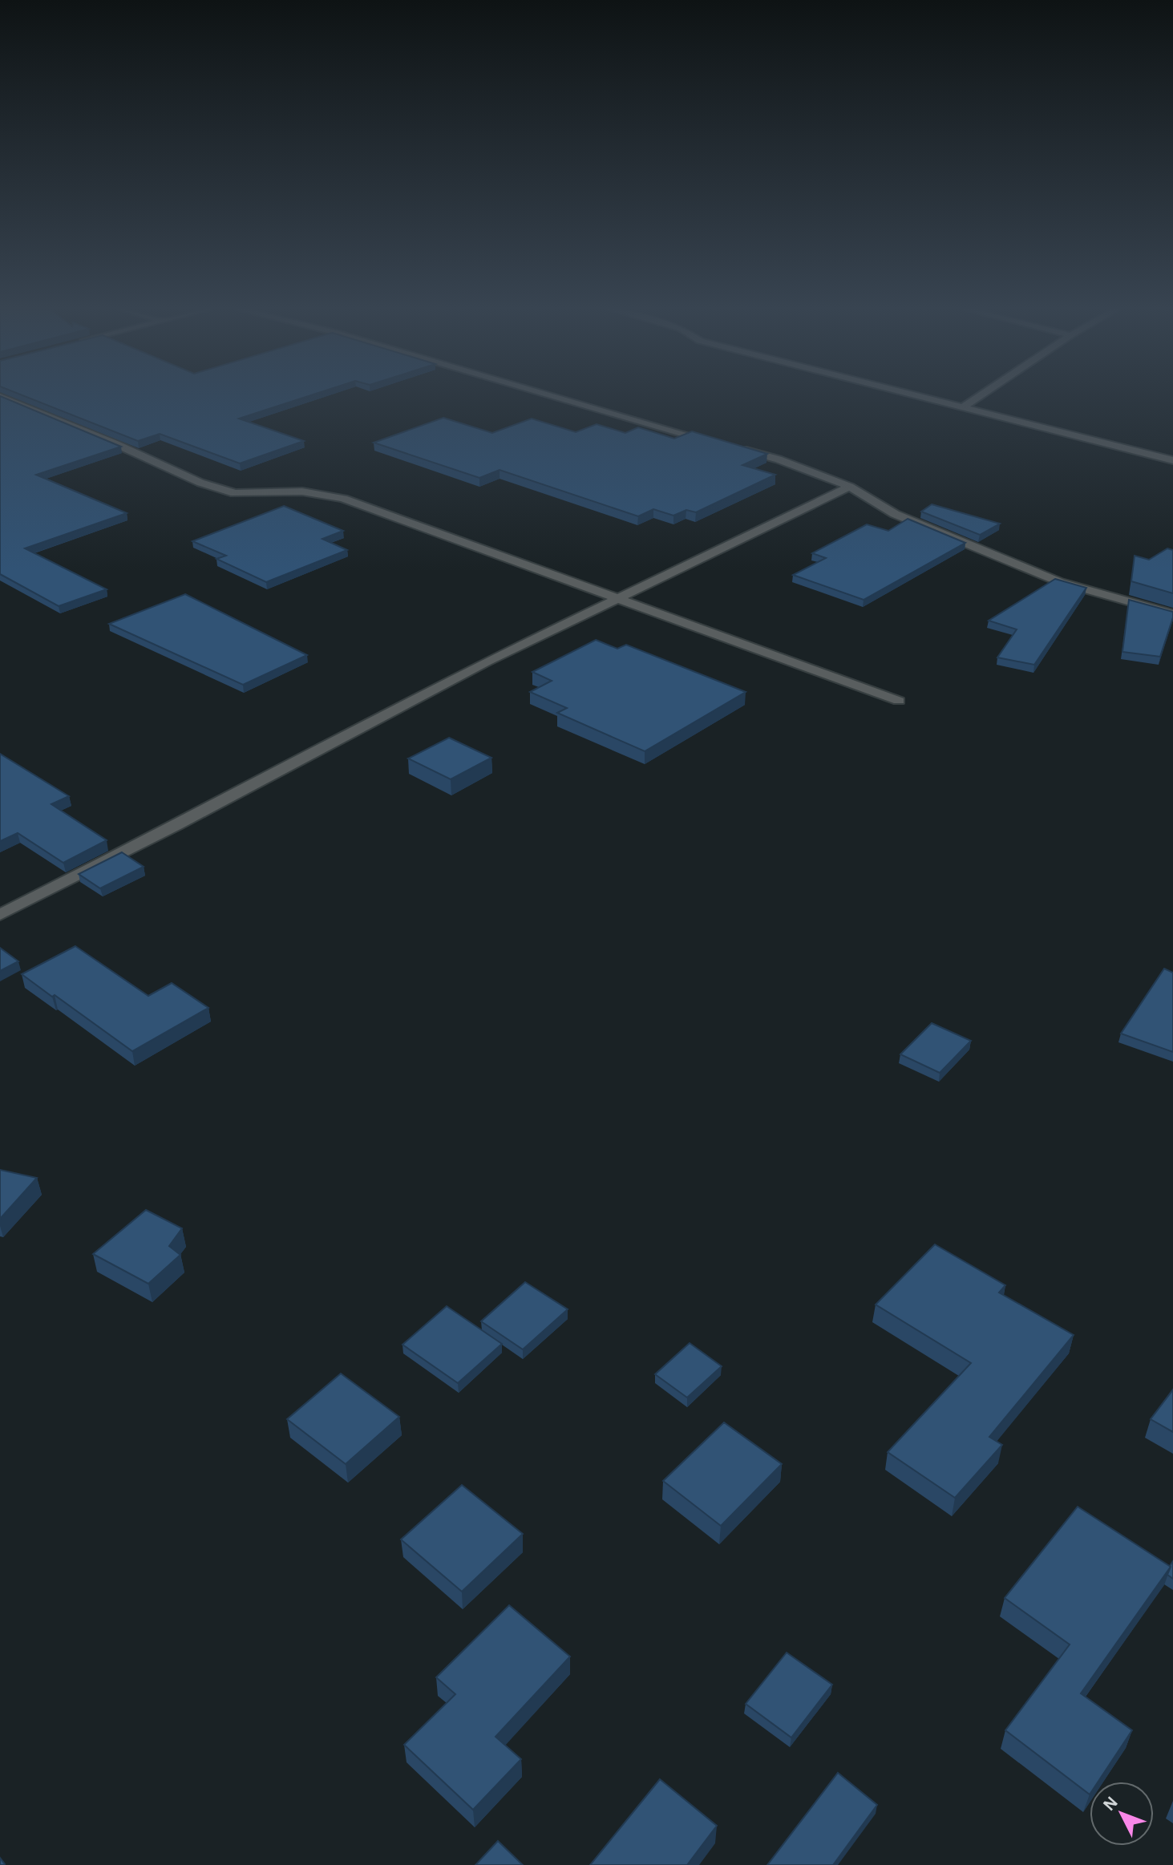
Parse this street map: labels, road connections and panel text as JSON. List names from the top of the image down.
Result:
{
  "north": "top left"
}
